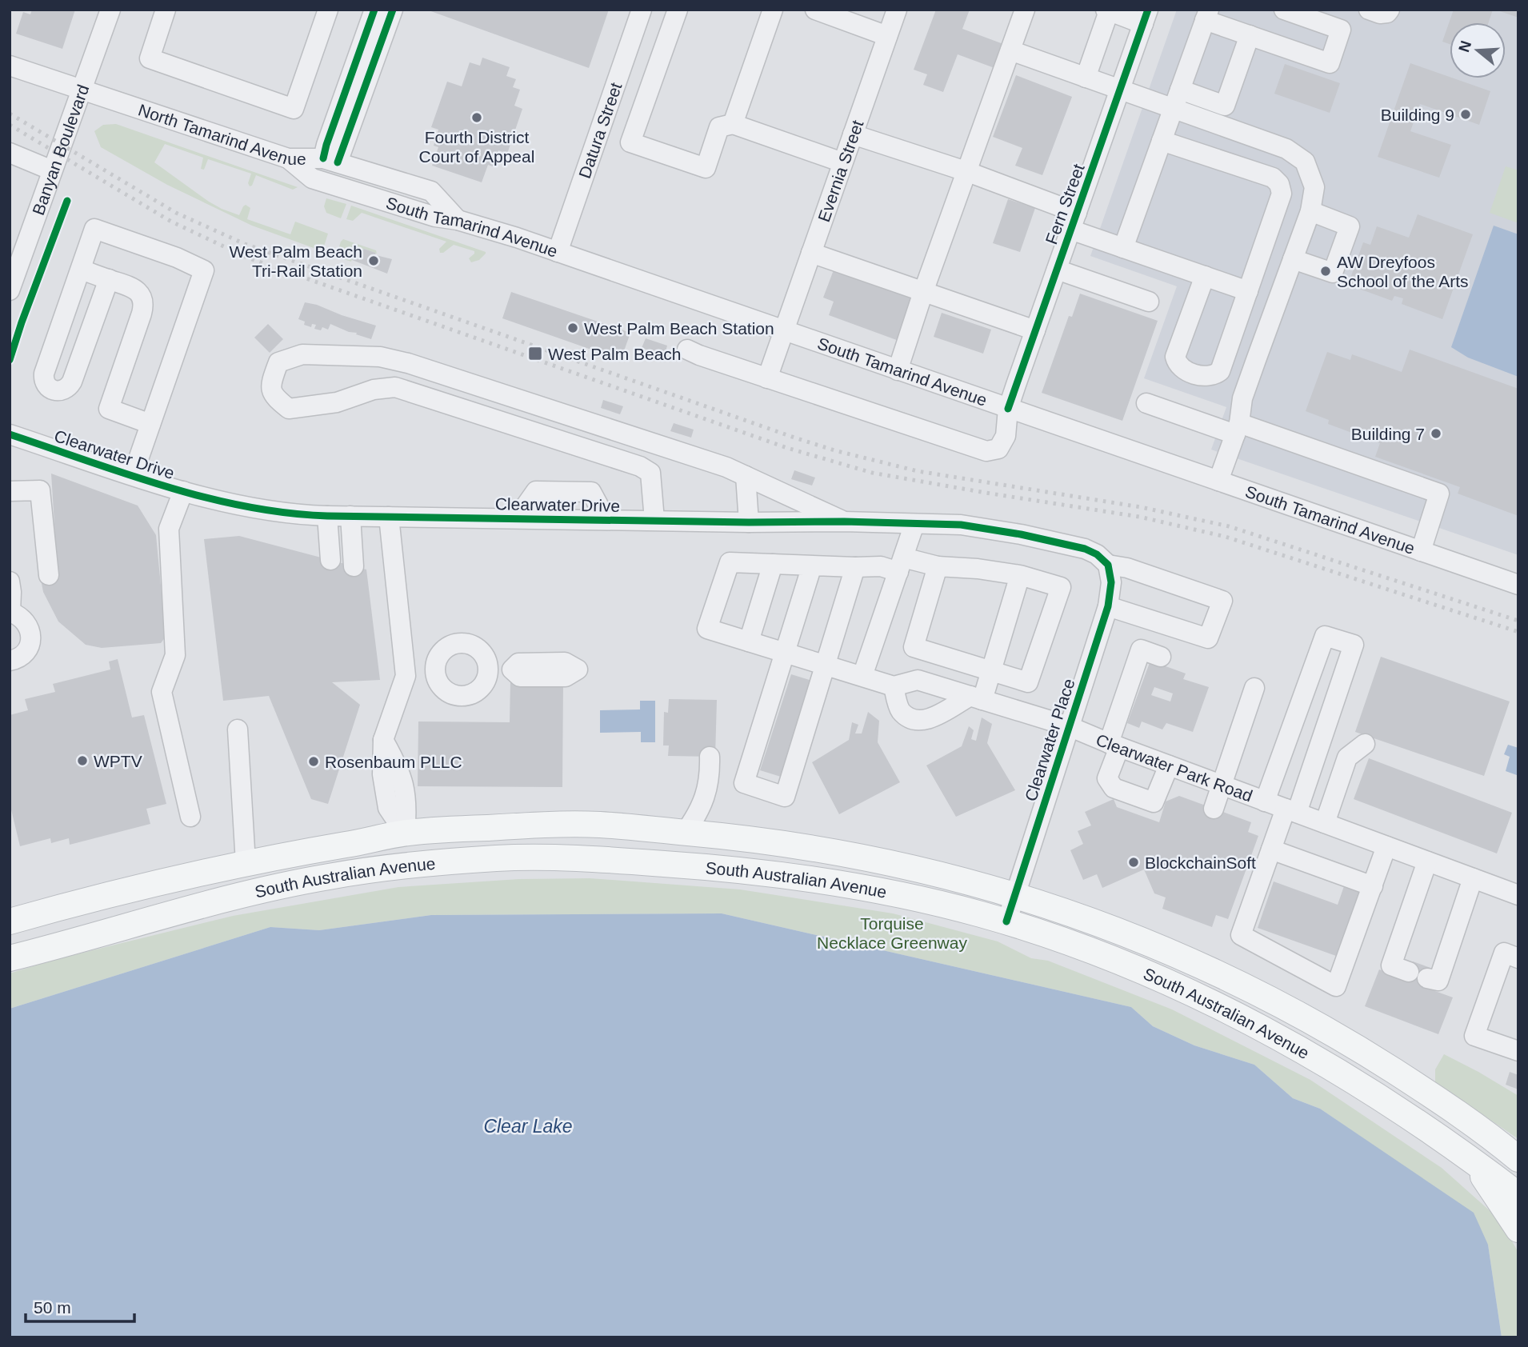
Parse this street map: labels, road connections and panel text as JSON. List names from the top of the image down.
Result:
{
  "streets": {
    "main road": ["South Australian Avenue"],
    "street": [
      "Datura Street",
      "North Tamarind Avenue",
      "Banyan Boulevard",
      "Evernia Street",
      "Fern Street",
      "South Tamarind Avenue",
      "Clearwater Drive",
      "Clearwater Place",
      "Clearwater Park Road"
    ]
  },
  "crossings": [
    ["Datura Street", "South Tamarind Avenue"],
    ["North Tamarind Avenue", "Banyan Boulevard"],
    ["North Tamarind Avenue", "South Tamarind Avenue"],
    ["Evernia Street", "Fern Street"],
    ["Evernia Street", "South Tamarind Avenue"],
    ["Fern Street", "South Tamarind Avenue"],
    ["Clearwater Drive", "Clearwater Place"],
    ["Clearwater Place", "Clearwater Park Road"],
    ["Clearwater Place", "South Australian Avenue"]
  ],
  "water": ["Clear Lake"],
  "parks": ["Torquise Necklace Greenway"],
  "places": {
    "other": [
      "Building 9",
      "Fourth District Court of Appeal",
      "West Palm Beach Tri-Rail Station",
      "AW Dreyfoos School of the Arts",
      "West Palm Beach Station",
      "Building 7",
      "WPTV",
      "Rosenbaum PLLC",
      "BlockchainSoft"
    ],
    "transit": ["West Palm Beach"]
  },
  "scale_bar": "50 m",
  "north": "left"
}
